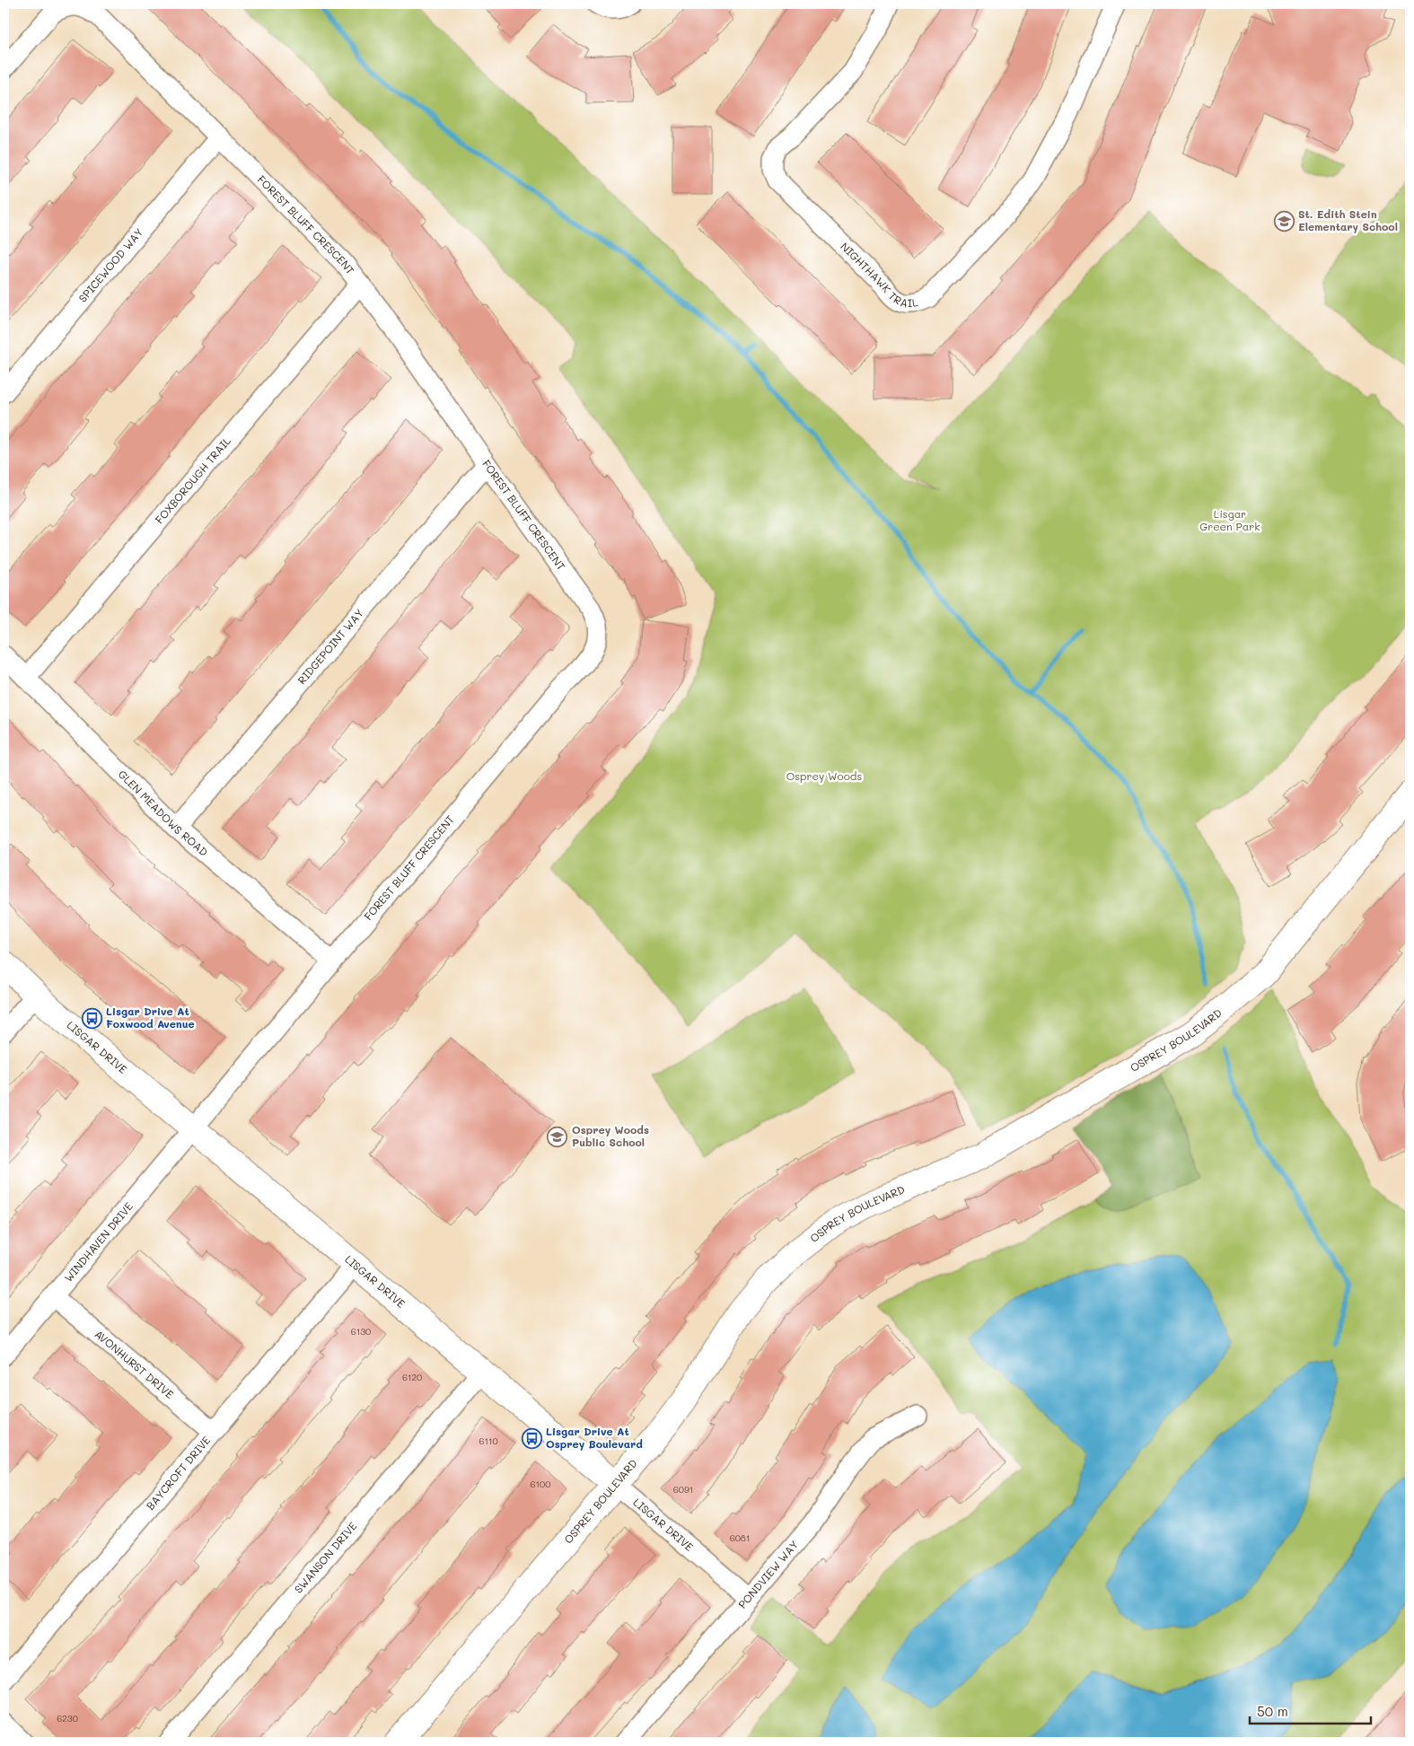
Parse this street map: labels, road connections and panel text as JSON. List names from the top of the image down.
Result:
{
  "streets": {
    "street": [
      "FOREST BLUFF CRESCENT",
      "SPICEWOOD WAY",
      "NIGHTHAWK TRAIL",
      "FOXBOROUGH TRAIL",
      "RIDGEPOINT WAY",
      "GLEN MEADOWS ROAD",
      "OSPREY BOULEVARD",
      "LISGAR DRIVE",
      "WINDHAVEN DRIVE",
      "AVONHURST DRIVE",
      "BAYCROFT DRIVE",
      "SWANSON DRIVE",
      "PONDVIEW WAY"
    ]
  },
  "crossings": [
    ["FOREST BLUFF CRESCENT", "SPICEWOOD WAY"],
    ["FOREST BLUFF CRESCENT", "FOXBOROUGH TRAIL"],
    ["FOREST BLUFF CRESCENT", "RIDGEPOINT WAY"],
    ["FOREST BLUFF CRESCENT", "GLEN MEADOWS ROAD"],
    ["FOREST BLUFF CRESCENT", "LISGAR DRIVE"],
    ["FOREST BLUFF CRESCENT", "WINDHAVEN DRIVE"],
    ["FOXBOROUGH TRAIL", "GLEN MEADOWS ROAD"],
    ["RIDGEPOINT WAY", "GLEN MEADOWS ROAD"],
    ["OSPREY BOULEVARD", "LISGAR DRIVE"],
    ["LISGAR DRIVE", "WINDHAVEN DRIVE"],
    ["LISGAR DRIVE", "BAYCROFT DRIVE"],
    ["LISGAR DRIVE", "SWANSON DRIVE"],
    ["LISGAR DRIVE", "PONDVIEW WAY"],
    ["WINDHAVEN DRIVE", "AVONHURST DRIVE"],
    ["AVONHURST DRIVE", "BAYCROFT DRIVE"]
  ],
  "parks": ["Lisgar Green Park", "Osprey Woods"],
  "places": {
    "school or university": ["St. Edith Stein Elementary School", "Osprey Woods Public School"],
    "bus stop": ["Lisgar Drive At Foxwood Avenue", "Lisgar Drive At Osprey Boulevard"]
  },
  "house_numbers": [
    "6130",
    "6120",
    "6110",
    "6100",
    "6091",
    "6081",
    "6230"
  ],
  "scale_bar": "50 m"
}
